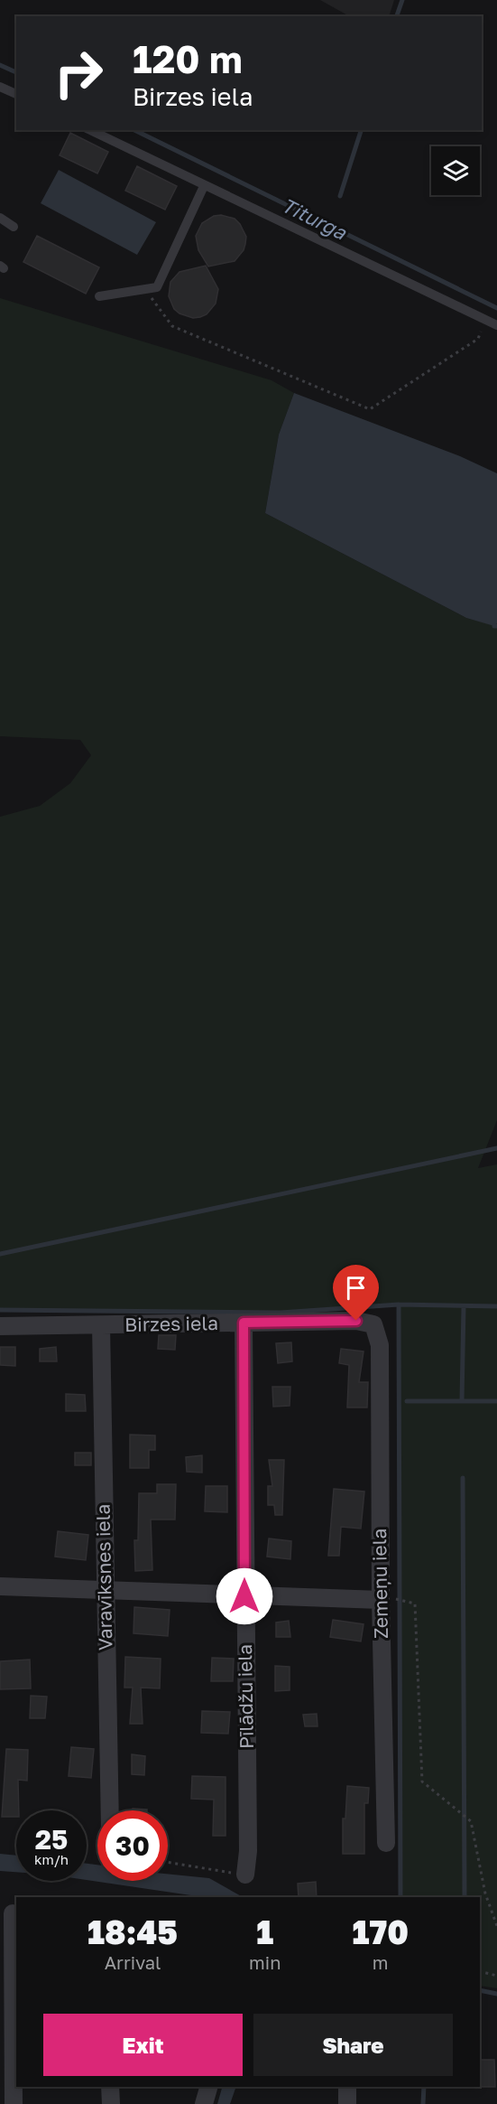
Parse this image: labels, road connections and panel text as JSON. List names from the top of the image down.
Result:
{
  "streets": {
    "street": [
      "Birzes iela",
      "Varavīksnes iela",
      "Zemeņu iela",
      "Pīlādžu iela"
    ]
  },
  "crossings": [
    ["Birzes iela", "Varavīksnes iela"],
    ["Birzes iela", "Zemeņu iela"],
    ["Birzes iela", "Pīlādžu iela"]
  ],
  "water": ["Titurga"],
  "page": {
    "turn": ["120 m", "Birzes iela"],
    "speed": "25 km/h",
    "limit": "30",
    "eta": [
      "18:45",
      "Arrival",
      "1",
      "min",
      "170",
      "m"
    ],
    "buttons": ["Exit", "Share"]
  }
}
